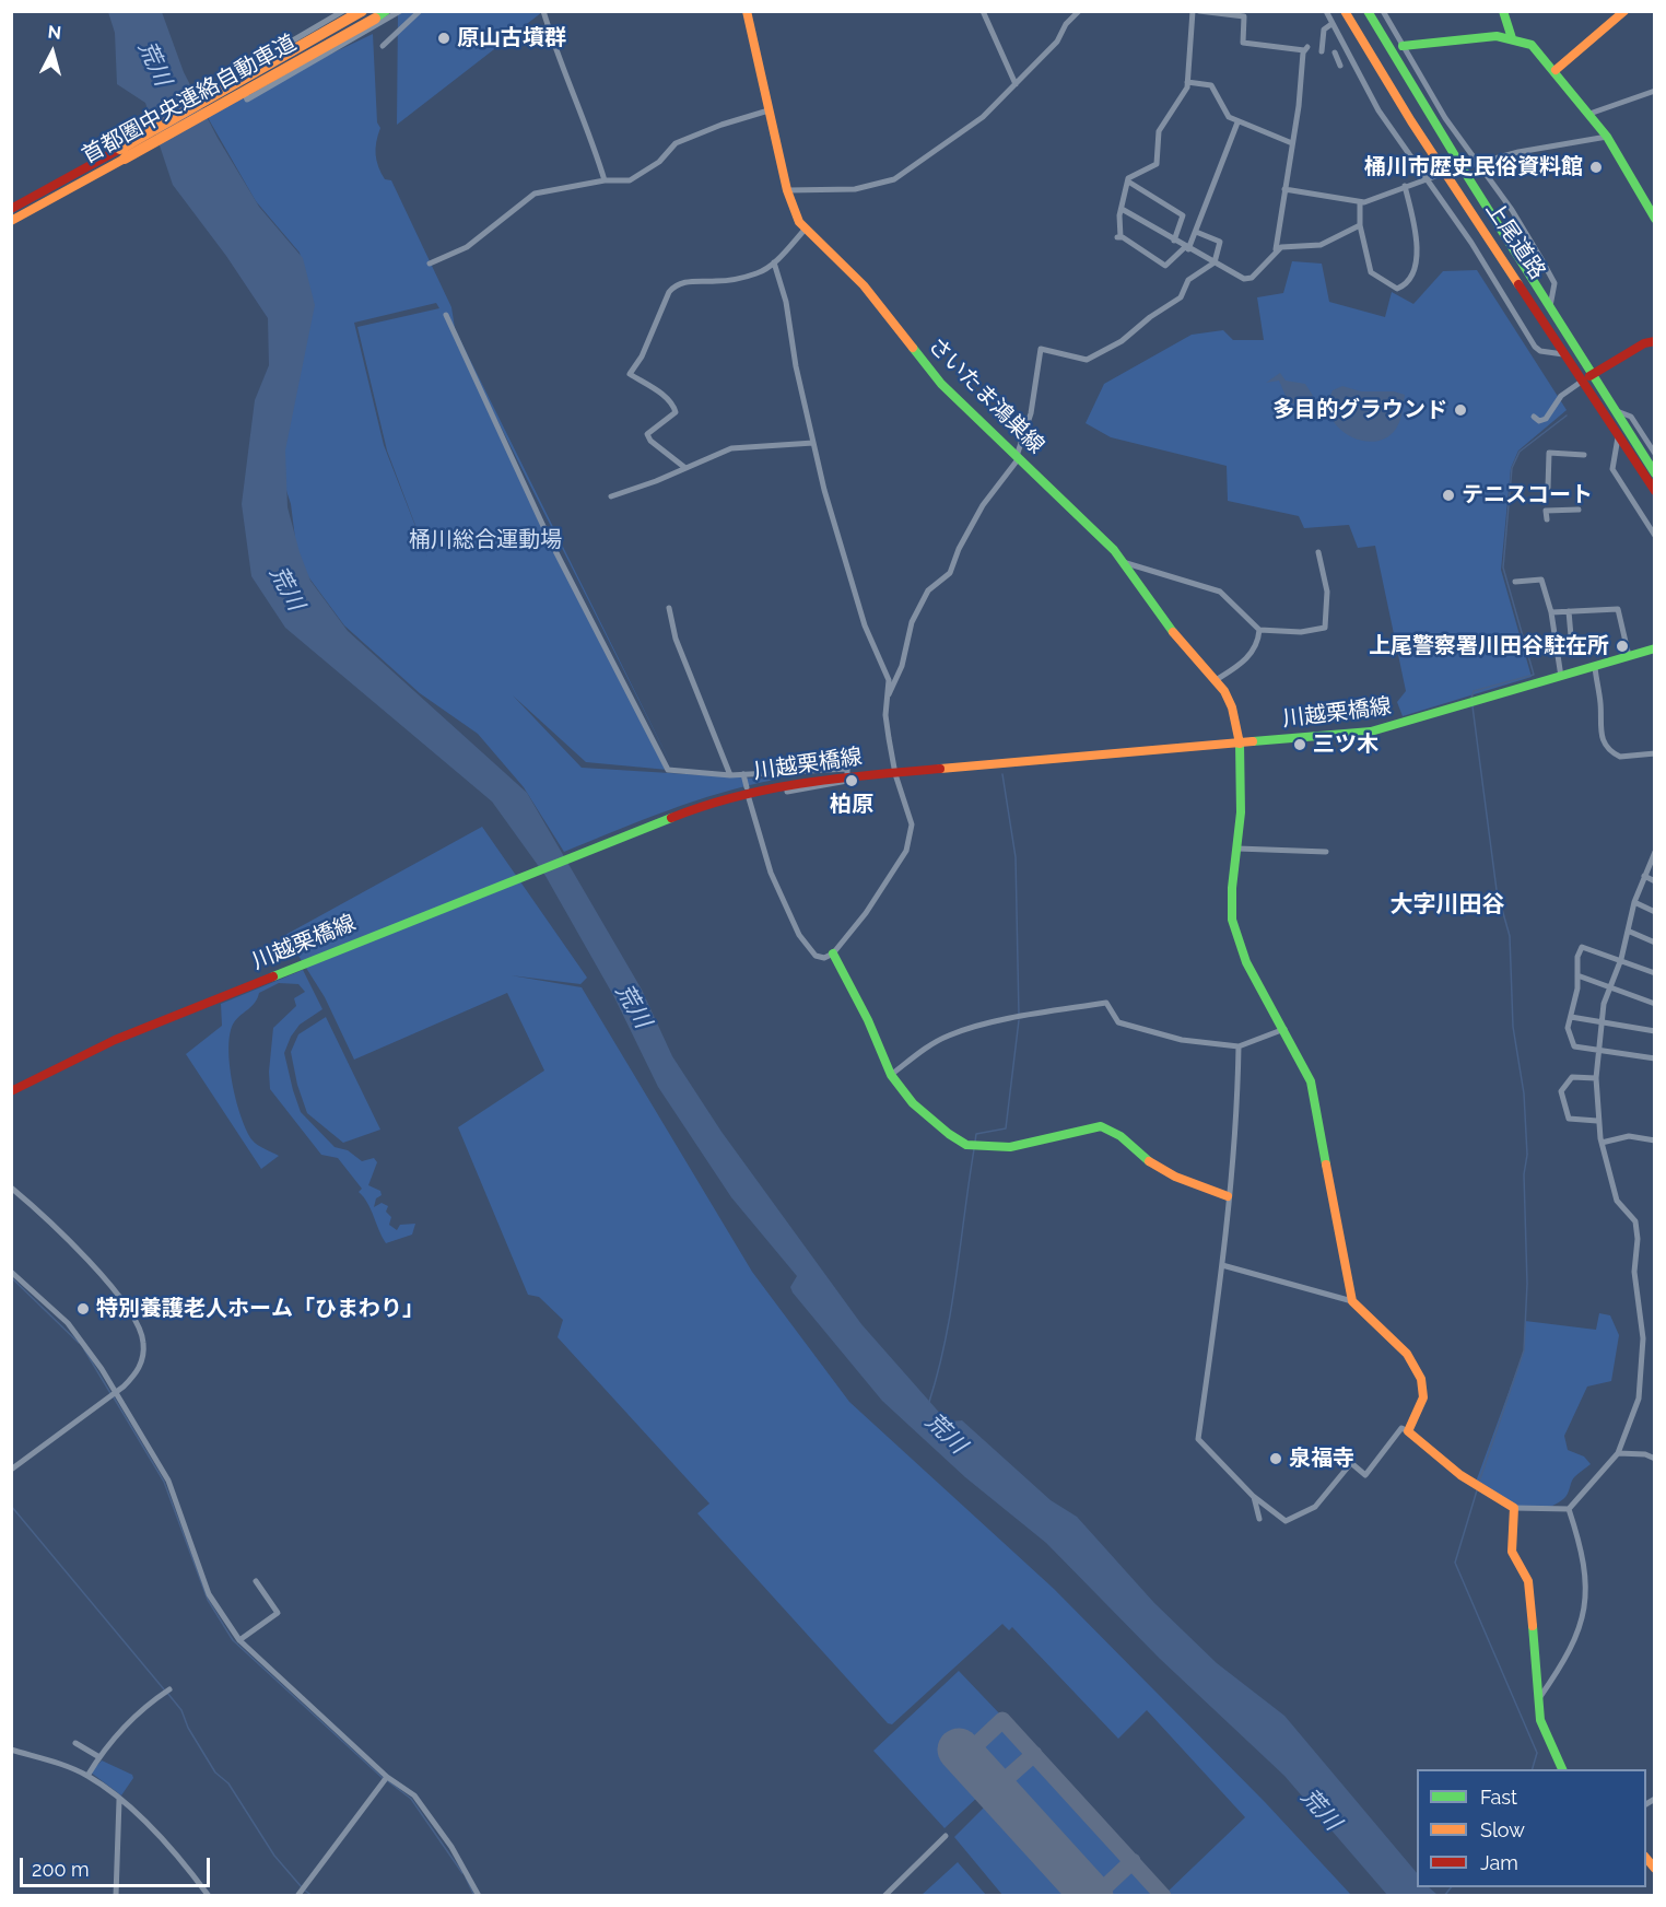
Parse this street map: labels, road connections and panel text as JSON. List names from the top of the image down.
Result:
{
  "streets": {
    "main road": [
      "首都圏中央連絡自動車道",
      "上尾道路",
      "さいたま鴻巣線",
      "川越栗橋線"
    ]
  },
  "crossings": [
    ["さいたま鴻巣線", "川越栗橋線"]
  ],
  "districts": ["大字川田谷"],
  "water": ["荒川"],
  "parks": ["桶川総合運動場"],
  "places": [
    "原山古墳群",
    "桶川市歴史民俗資料館",
    "多目的グラウンド",
    "テニスコート",
    "上尾警察署川田谷駐在所",
    "三ツ木",
    "柏原",
    "特別養護老人ホーム「ひまわり」",
    "泉福寺"
  ],
  "legend": ["Fast", "Slow", "Jam"],
  "scale_bar": "200 m",
  "north": "top"
}
